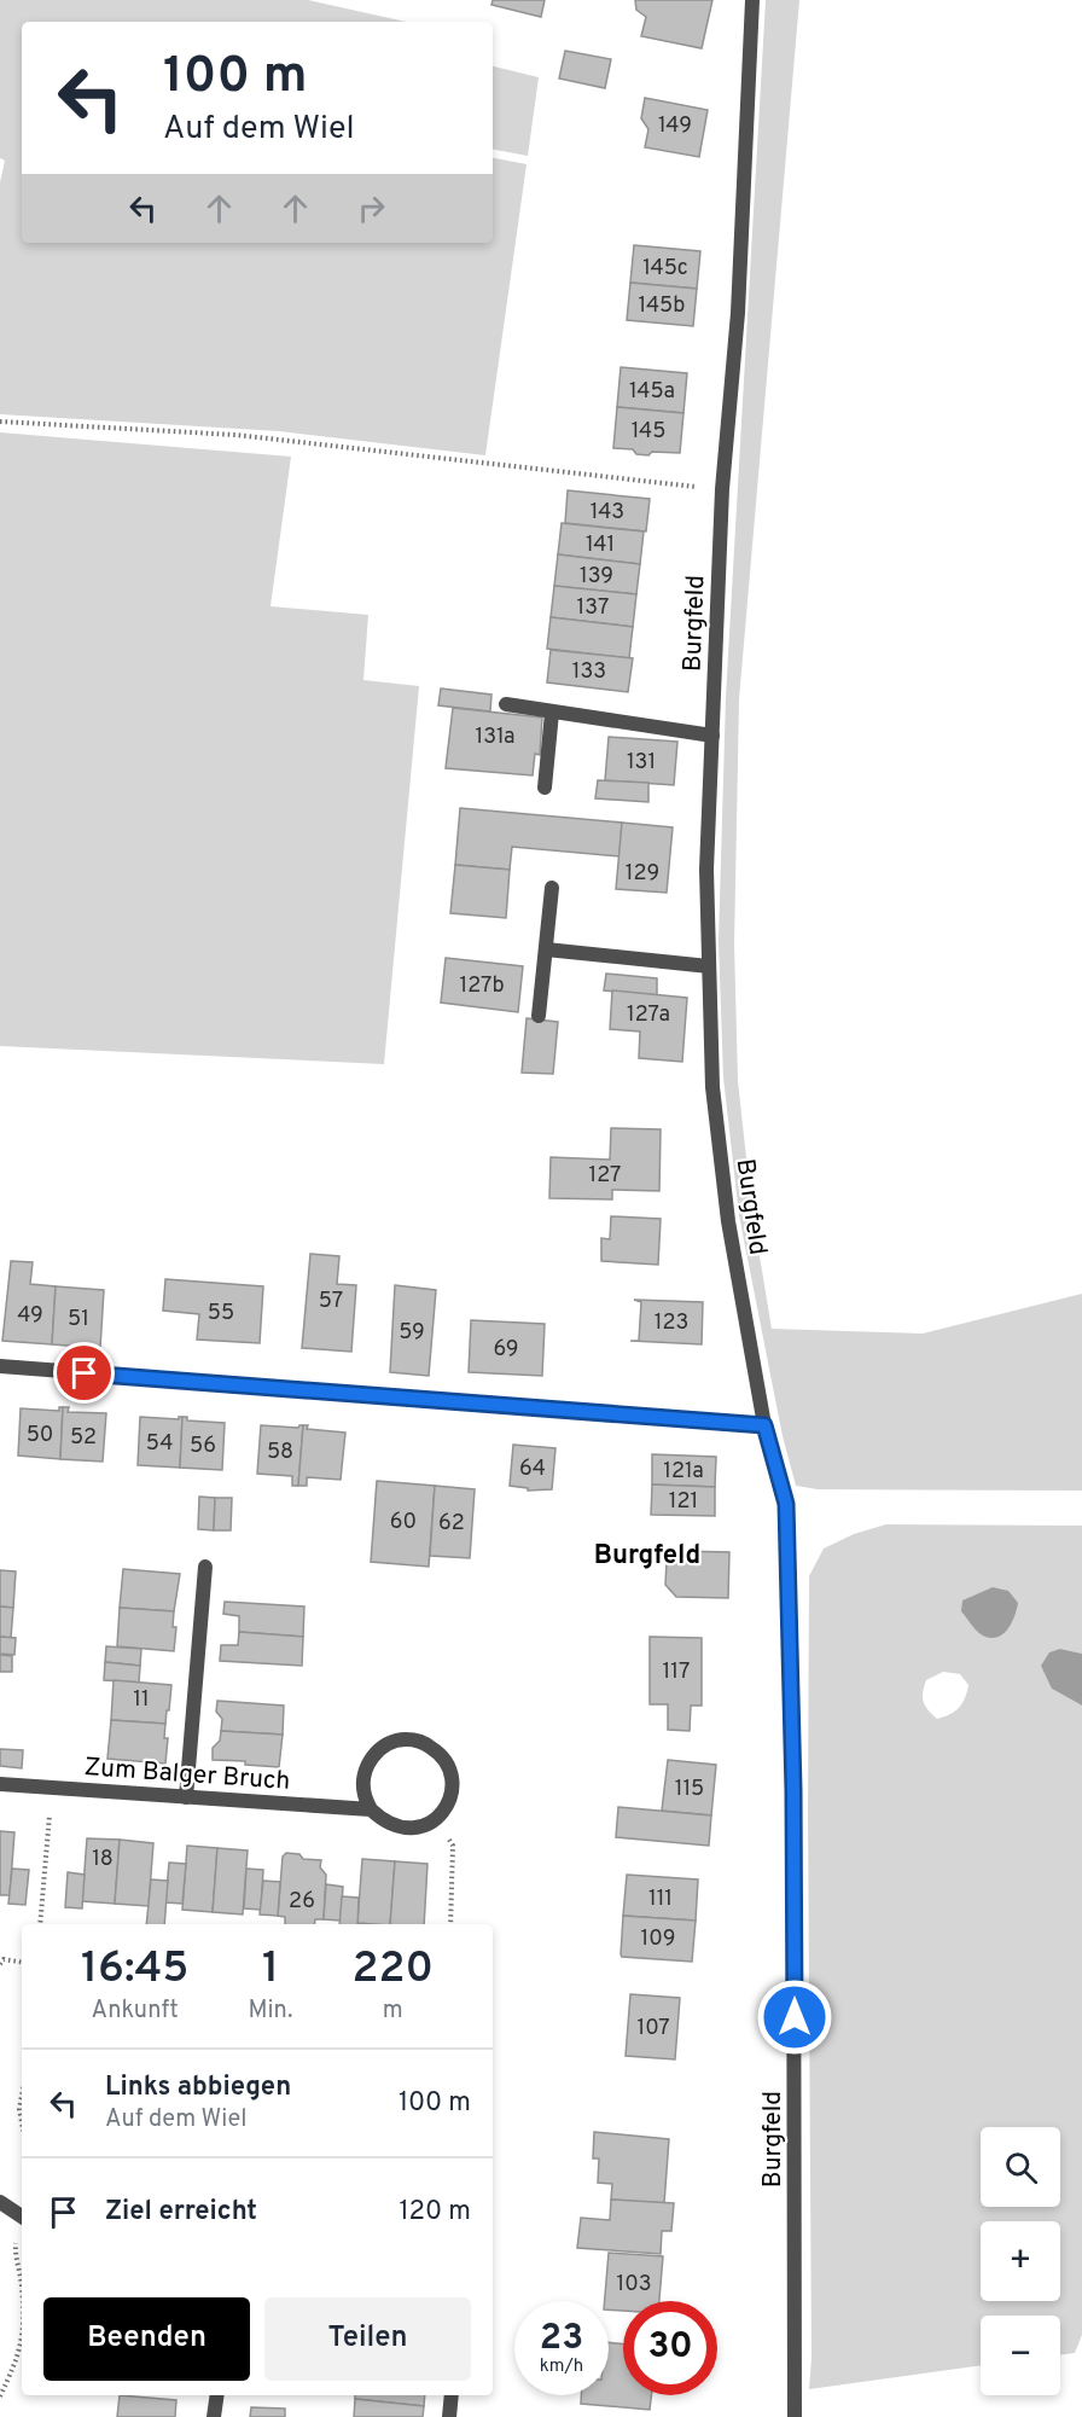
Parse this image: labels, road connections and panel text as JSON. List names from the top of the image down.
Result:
{
  "streets": {
    "street": ["Burgfeld", "Zum Balger Bruch"]
  },
  "districts": ["Burgfeld"],
  "house_numbers": [
    "149",
    "145c",
    "145b",
    "145a",
    "145",
    "143",
    "141",
    "139",
    "137",
    "133",
    "131a",
    "131",
    "129",
    "127b",
    "127a",
    "127",
    "57",
    "55",
    "49",
    "51",
    "123",
    "59",
    "69",
    "50",
    "52",
    "54",
    "56",
    "58",
    "64",
    "121a",
    "121",
    "60",
    "62",
    "117",
    "11",
    "115",
    "18",
    "111",
    "26",
    "109",
    "107",
    "103"
  ],
  "page": {
    "turn": ["100 m", "Auf dem Wiel"],
    "eta": [
      "16:45",
      "Ankunft",
      "1",
      "Min.",
      "220",
      "m"
    ],
    "list": [
      {
        "name": "Links abbiegen",
        "note": "Auf dem Wiel",
        "value": "100 m"
      },
      {
        "name": "Ziel erreicht",
        "value": "120 m"
      }
    ],
    "map_buttons": ["+", "−"],
    "buttons": ["Beenden", "Teilen"],
    "speed": "23 km/h",
    "limit": "30"
  }
}
